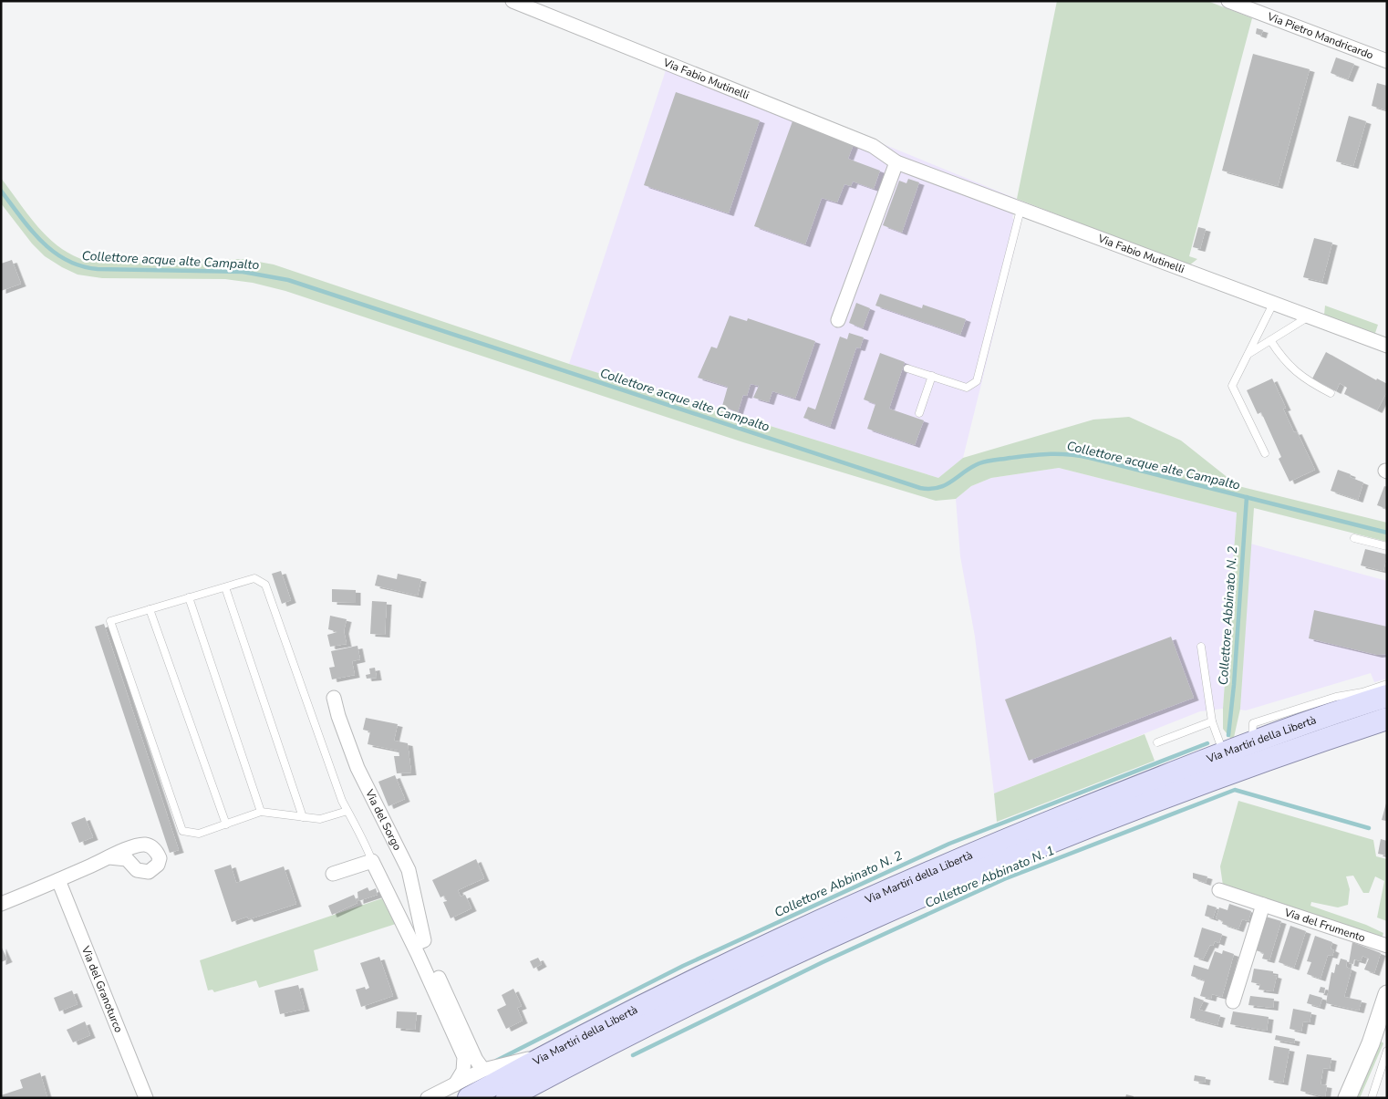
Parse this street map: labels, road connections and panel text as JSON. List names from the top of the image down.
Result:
{
  "streets": {
    "main road": ["Via Martiri della Libertà"],
    "street": [
      "Via Pietro Mandricardo",
      "Via Fabio Mutinelli",
      "Via del Sorgo",
      "Via del Frumento",
      "Via del Granoturco"
    ]
  },
  "crossings": [
    ["Via Martiri della Libertà", "Via del Sorgo"]
  ],
  "water": ["Collettore acque alte Campalto", "Collettore Abbinato N. 2", "Collettore Abbinato N. 1"]
}
